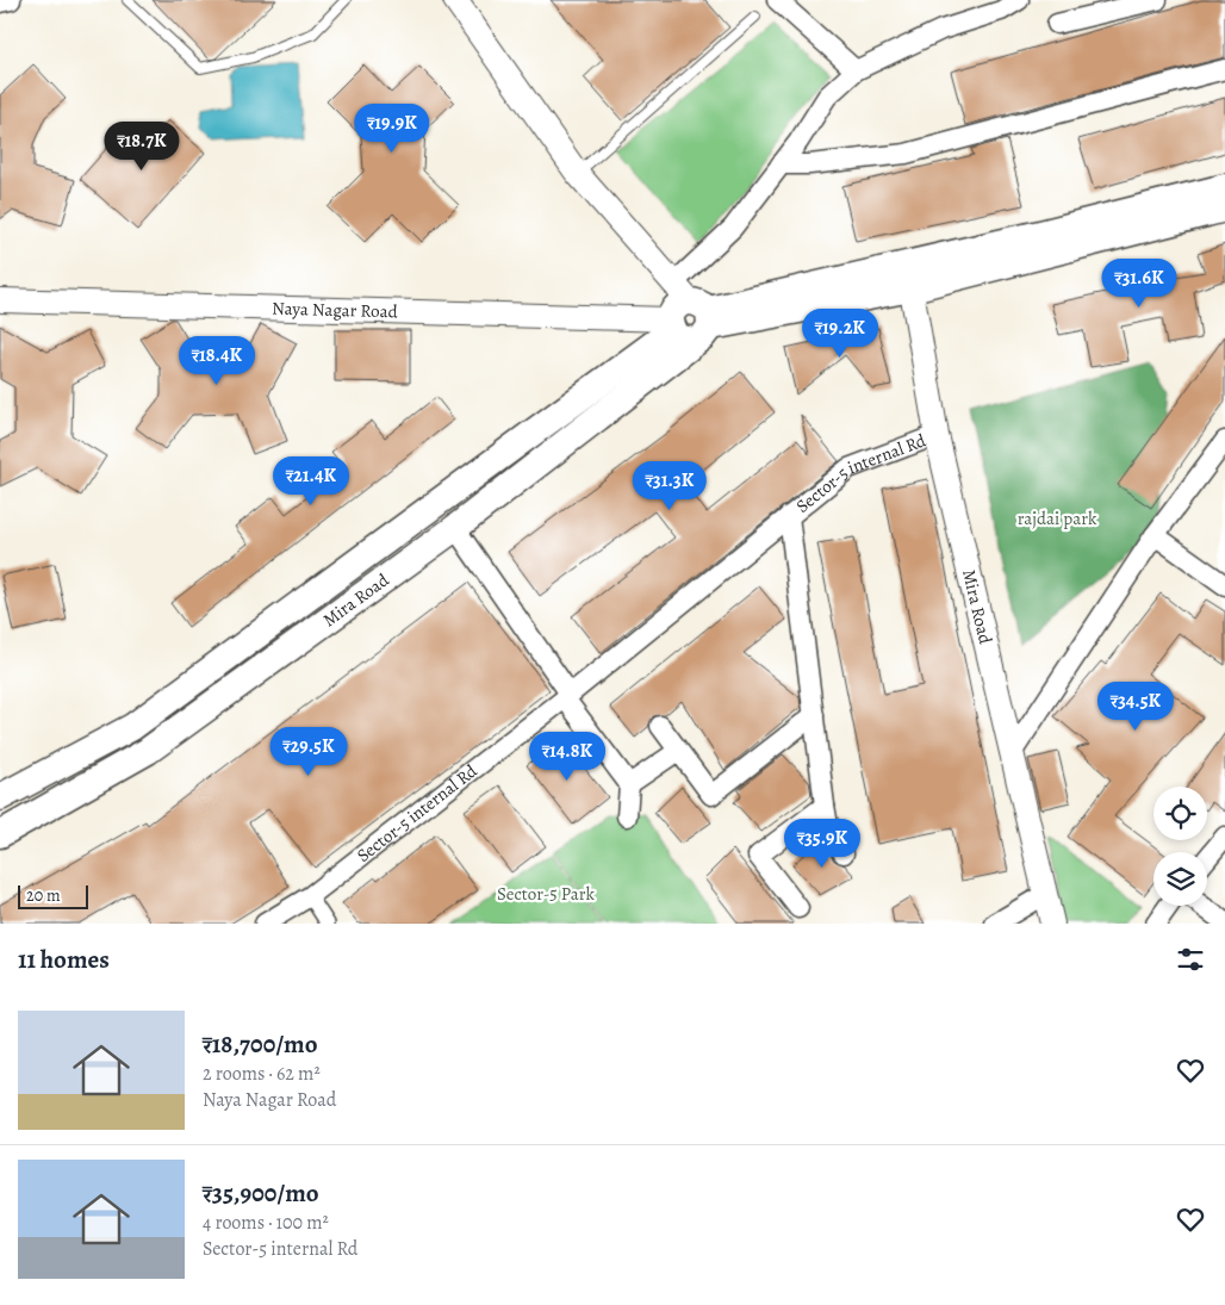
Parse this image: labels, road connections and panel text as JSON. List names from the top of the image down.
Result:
{
  "streets": {
    "main road": ["Mira Road"],
    "street": ["Naya Nagar Road", "Sector-5 internal Rd"]
  },
  "crossings": [
    ["Naya Nagar Road", "Mira Road"],
    ["Sector-5 internal Rd", "Mira Road"]
  ],
  "parks": ["rajdai park", "Sector-5 Park"],
  "scale_bar": "20 m",
  "page": {
    "price": [
      "₹19.9K",
      "₹18.7K",
      "₹31.6K",
      "₹19.2K",
      "₹18.4K",
      "₹21.4K",
      "₹31.3K",
      "₹34.5K",
      "₹29.5K",
      "₹14.8K",
      "₹35.9K"
    ],
    "scale": "20 m",
    "heading": "11 homes",
    "list": [
      {
        "name": "₹18,700/mo",
        "note": "2 rooms · 62 m² · Naya Nagar Road"
      },
      {
        "name": "₹35,900/mo",
        "note": "4 rooms · 100 m² · Sector-5 internal Rd"
      }
    ]
  }
}
